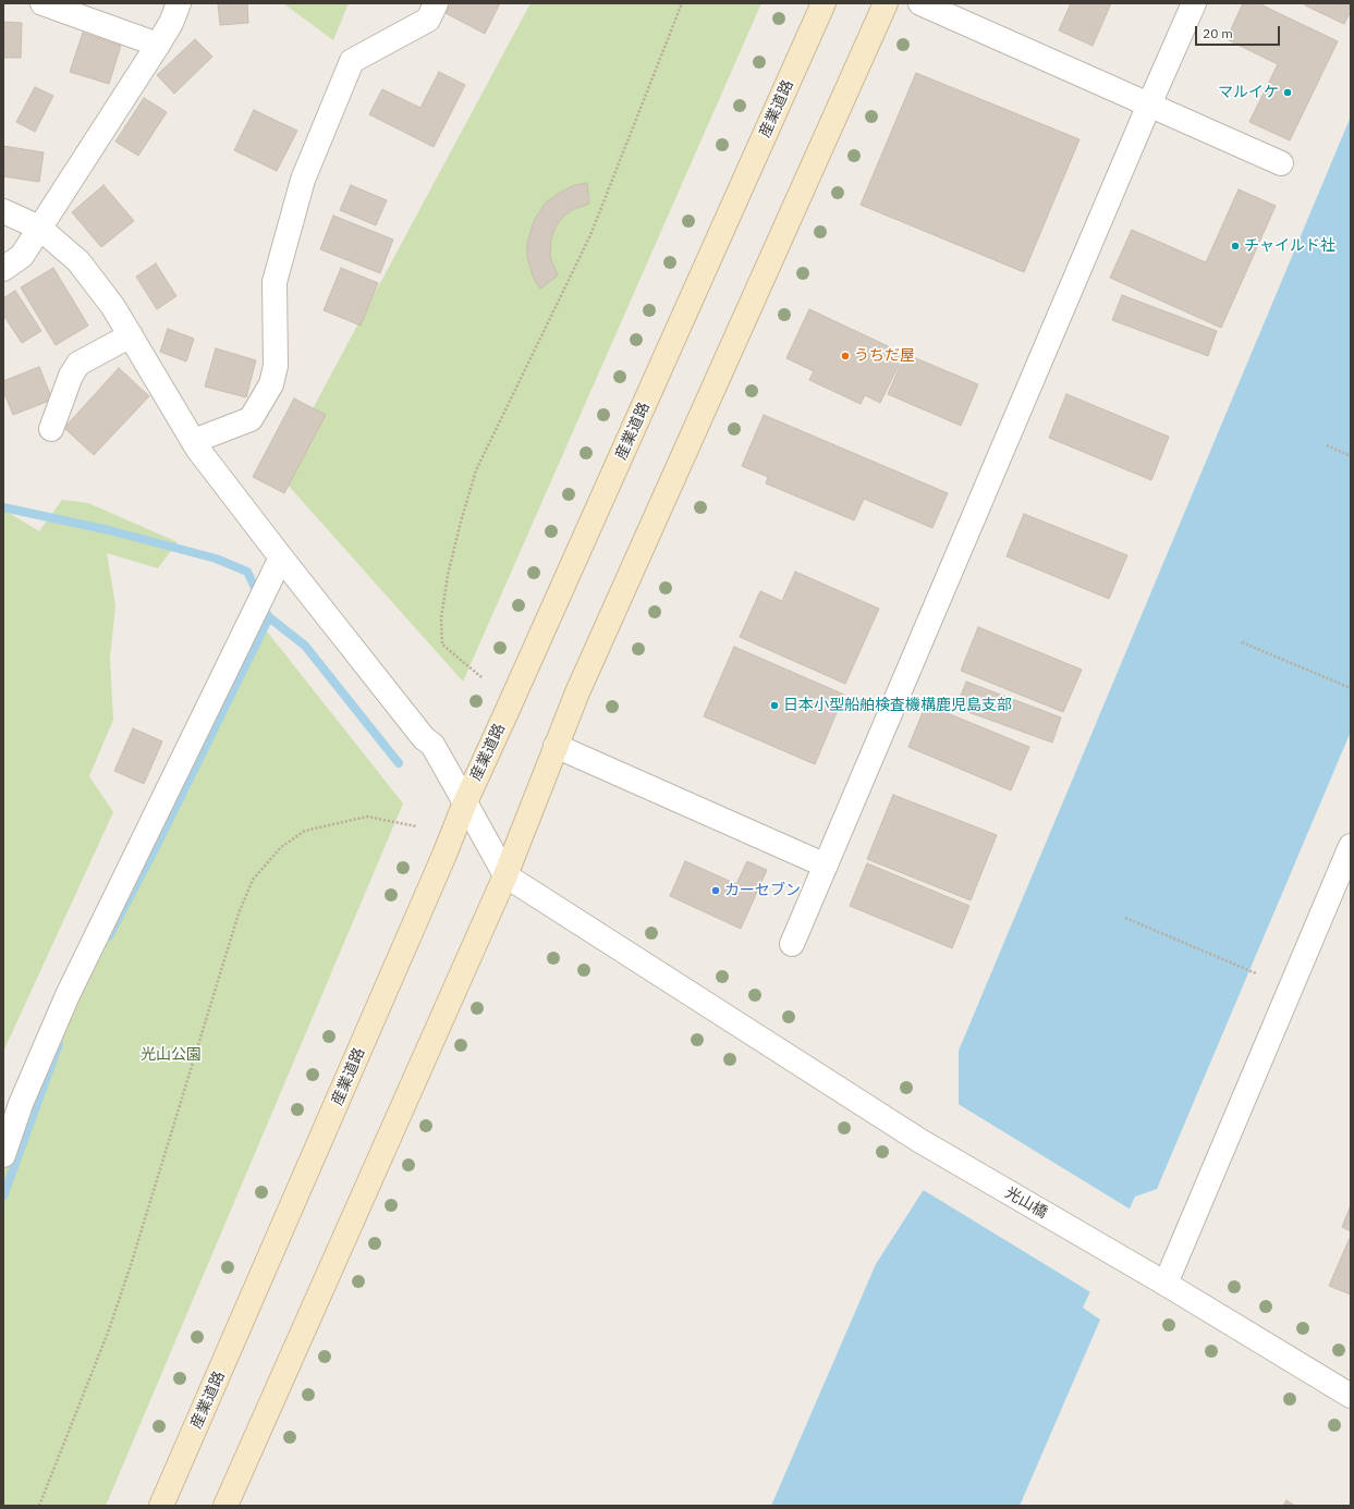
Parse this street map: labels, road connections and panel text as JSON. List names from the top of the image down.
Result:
{
  "streets": {
    "main road": ["産業道路"],
    "street": ["光山橋"]
  },
  "parks": ["光山公園"],
  "places": [
    "マルイケ",
    "チャイルド社",
    "うちだ屋",
    "日本小型船舶検査機構鹿児島支部",
    "カーセブン"
  ],
  "scale_bar": "20 m"
}
